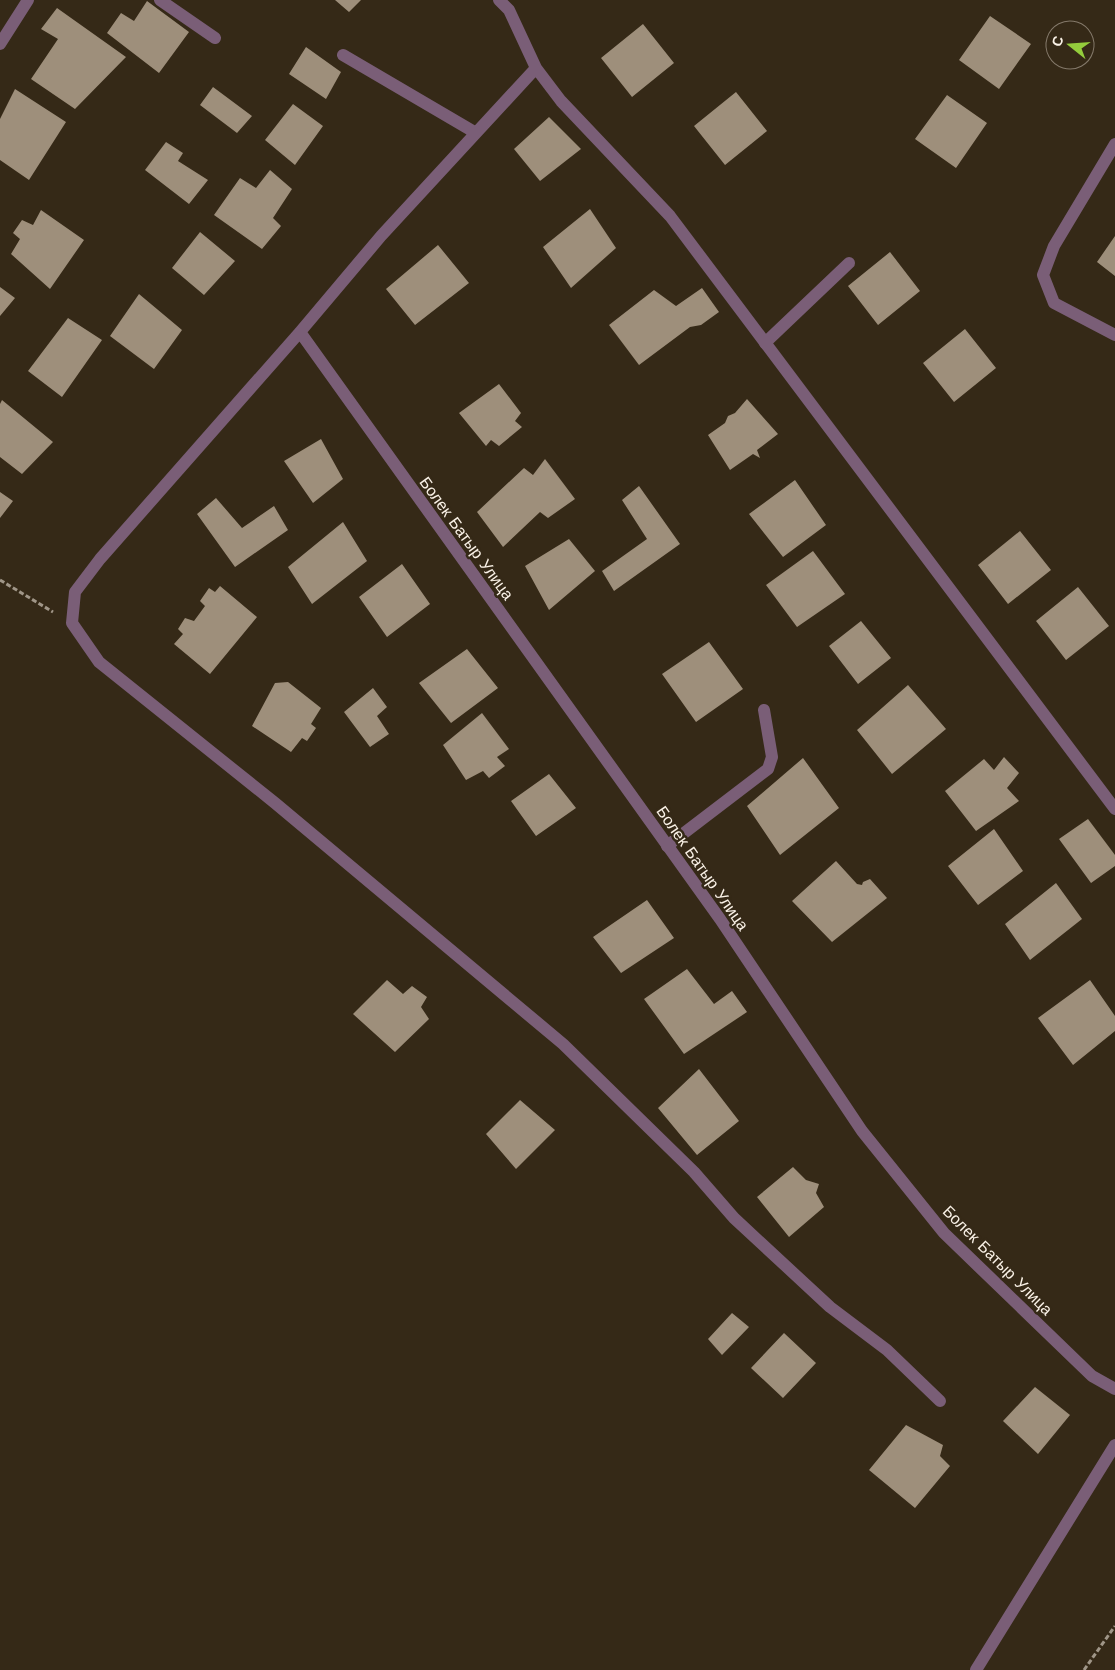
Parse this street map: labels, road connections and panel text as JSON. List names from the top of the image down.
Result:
{
  "streets": {
    "street": ["Болек Батыр Улица"]
  },
  "north": "left"
}
